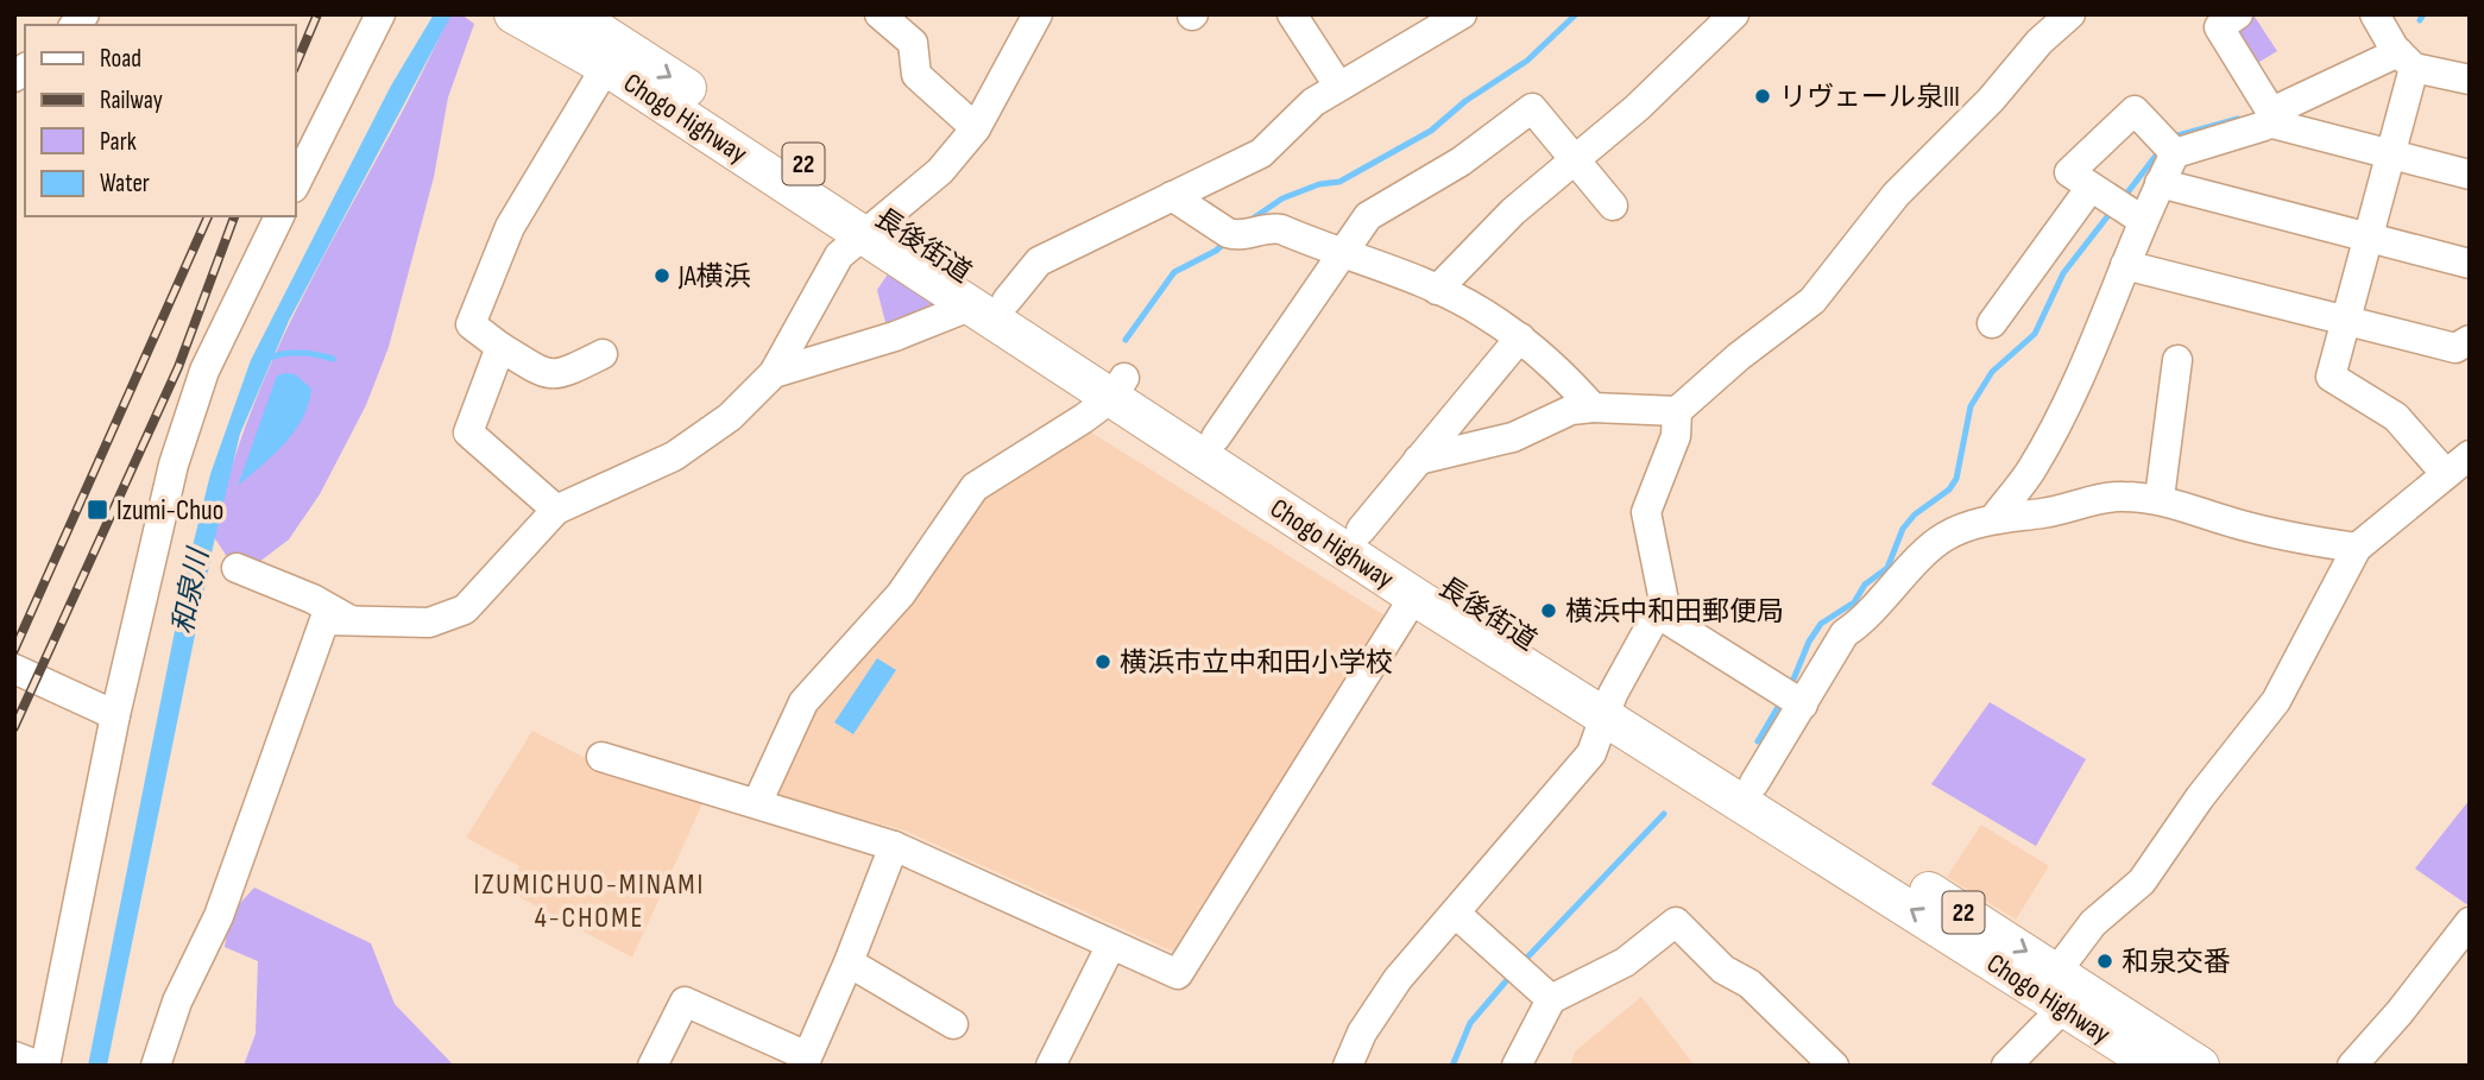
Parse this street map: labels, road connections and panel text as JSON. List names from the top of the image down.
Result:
{
  "streets": {
    "main road": ["Chogo Highway", "22", "長後街道"]
  },
  "crossings": [
    ["Chogo Highway", "長後街道"],
    ["22", "長後街道"]
  ],
  "one_way": ["Chogo Highway"],
  "districts": ["IZUMICHUO-MINAMI 4-CHOME"],
  "water": ["和泉川"],
  "places": {
    "other": [
      "リヴェール泉III",
      "JA横浜",
      "横浜中和田郵便局",
      "横浜市立中和田小学校",
      "和泉交番"
    ],
    "transit": ["Izumi-Chuo"]
  },
  "legend": [
    "Road",
    "Railway",
    "Park",
    "Water"
  ]
}
